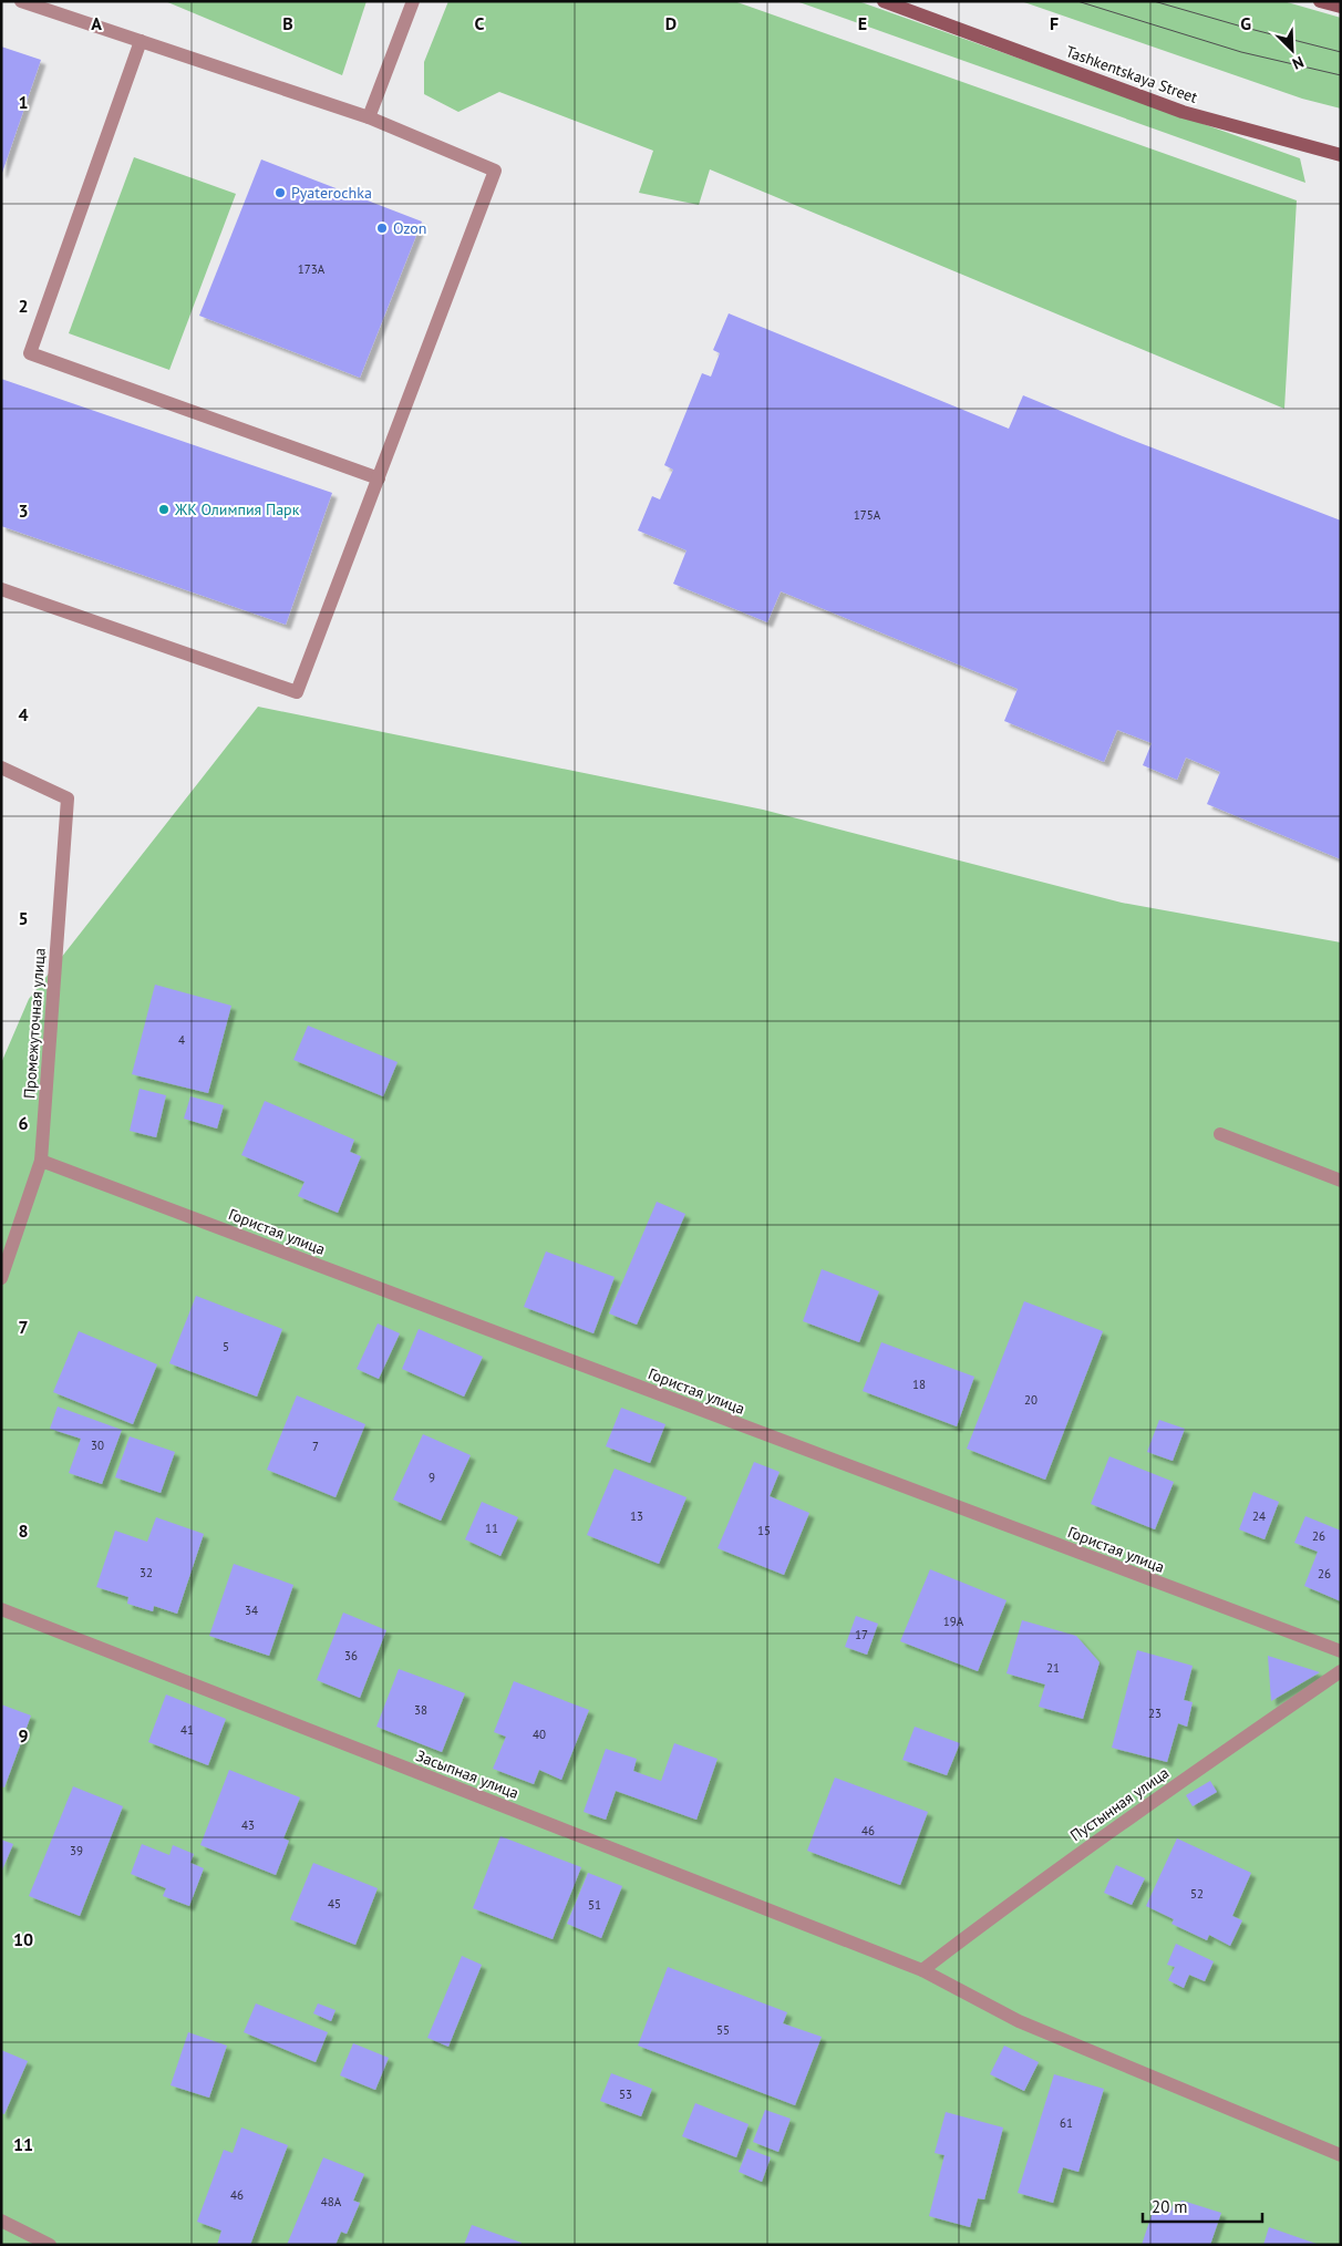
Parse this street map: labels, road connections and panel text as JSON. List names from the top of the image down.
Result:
{
  "streets": {
    "main road": ["Tashkentskaya Street"],
    "street": [
      "Промежуточная улица",
      "Гористая улица",
      "Засыпная улица",
      "Пустынная улица"
    ]
  },
  "crossings": [
    ["Промежуточная улица", "Гористая улица"],
    ["Засыпная улица", "Пустынная улица"]
  ],
  "places": ["Pyaterochka", "Ozon", "ЖК Олимпия Парк"],
  "house_numbers": [
    "173А",
    "175А",
    "4",
    "5",
    "18",
    "20",
    "30",
    "7",
    "9",
    "13",
    "24",
    "11",
    "15",
    "26",
    "32",
    "26",
    "34",
    "19А",
    "17",
    "36",
    "21",
    "38",
    "23",
    "41",
    "40",
    "43",
    "46",
    "39",
    "52",
    "45",
    "51",
    "55",
    "53",
    "61",
    "46",
    "48А"
  ],
  "scale_bar": "20 m",
  "north": "bottom right",
  "grid": {
    "columns": [
      "A",
      "B",
      "C",
      "D",
      "E",
      "F",
      "G"
    ],
    "rows": [
      "1",
      "2",
      "3",
      "4",
      "5",
      "6",
      "7",
      "8",
      "9",
      "10",
      "11"
    ]
  }
}
